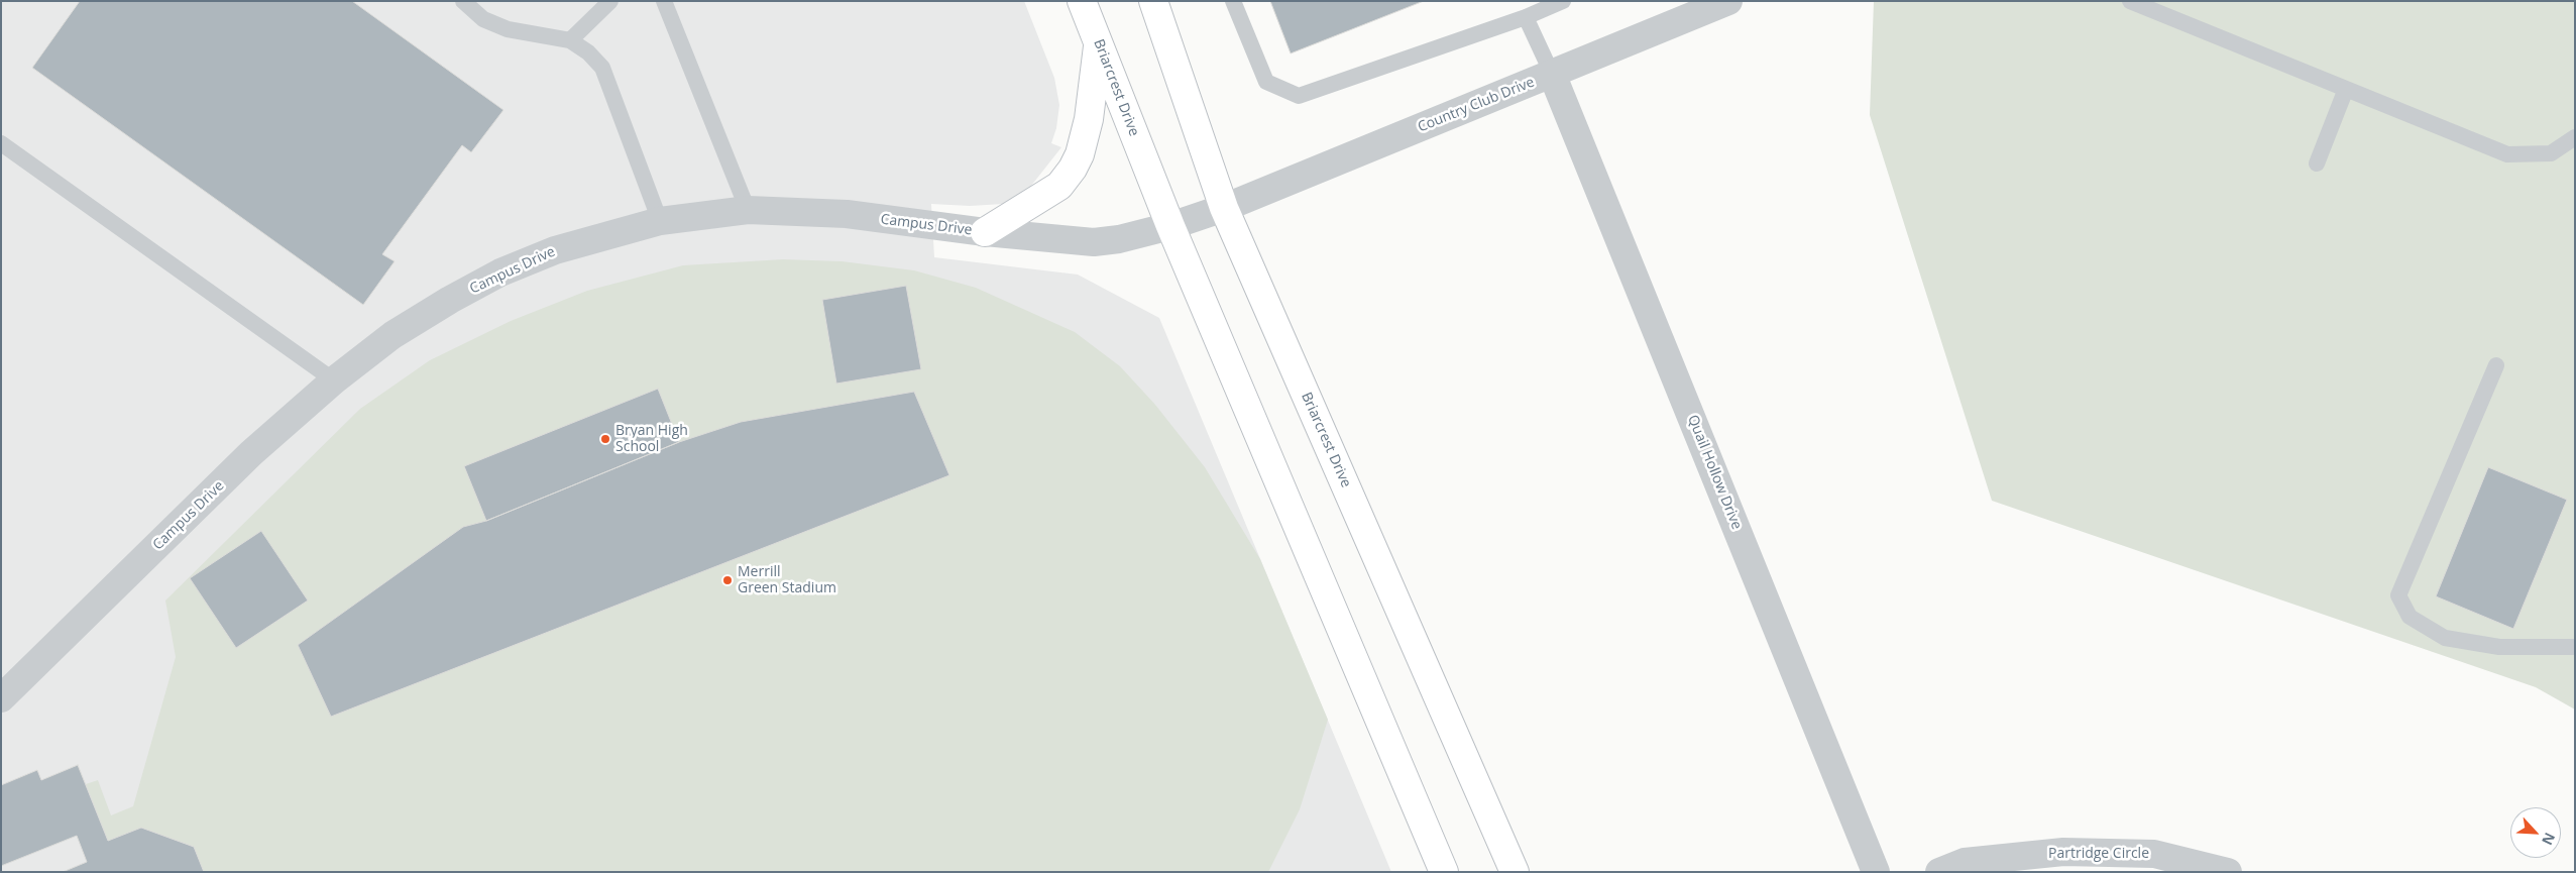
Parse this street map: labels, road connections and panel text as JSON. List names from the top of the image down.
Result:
{
  "streets": {
    "main road": ["Briarcrest Drive"],
    "street": [
      "Country Club Drive",
      "Campus Drive",
      "Quail Hollow Drive",
      "Partridge Circle"
    ]
  },
  "crossings": [
    ["Briarcrest Drive", "Country Club Drive"],
    ["Briarcrest Drive", "Campus Drive"],
    ["Country Club Drive", "Campus Drive"],
    ["Country Club Drive", "Quail Hollow Drive"]
  ],
  "places": ["Bryan High School", "Merrill Green Stadium"],
  "north": "bottom right"
}
